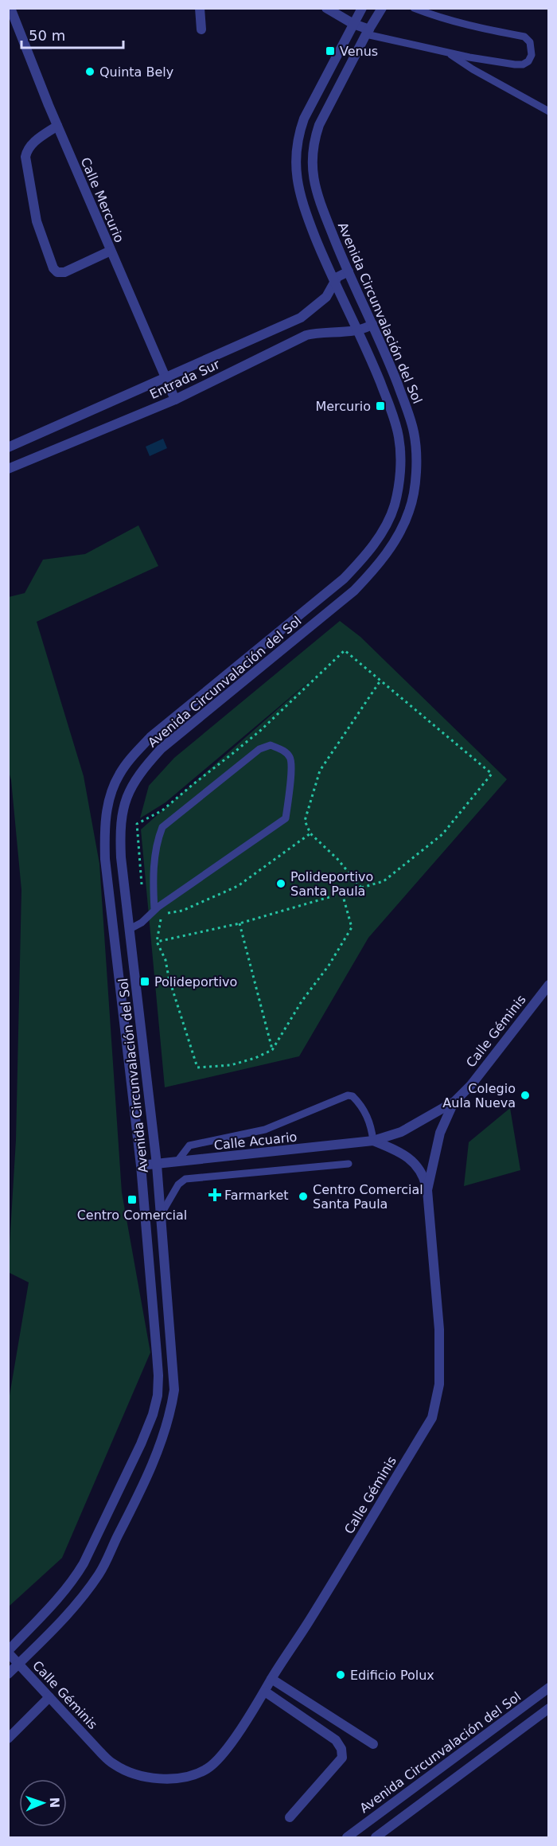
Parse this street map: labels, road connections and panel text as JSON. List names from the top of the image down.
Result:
{
  "streets": {
    "street": [
      "Calle Mercurio",
      "Avenida Circunvalación del Sol",
      "Entrada Sur",
      "Calle Géminis",
      "Calle Acuario"
    ]
  },
  "crossings": [
    ["Calle Mercurio", "Entrada Sur"],
    ["Avenida Circunvalación del Sol", "Entrada Sur"],
    ["Avenida Circunvalación del Sol", "Calle Géminis"],
    ["Avenida Circunvalación del Sol", "Calle Acuario"],
    ["Calle Géminis", "Calle Acuario"]
  ],
  "places": {
    "transit": [
      "Venus",
      "Mercurio",
      "Polideportivo",
      "Centro Comercial"
    ],
    "other": [
      "Quinta Bely",
      "Polideportivo Santa Paula",
      "Colegio Aula Nueva",
      "Centro Comercial Santa Paula",
      "Edificio Polux"
    ],
    "health": ["Farmarket"]
  },
  "scale_bar": "50 m",
  "north": "right"
}
